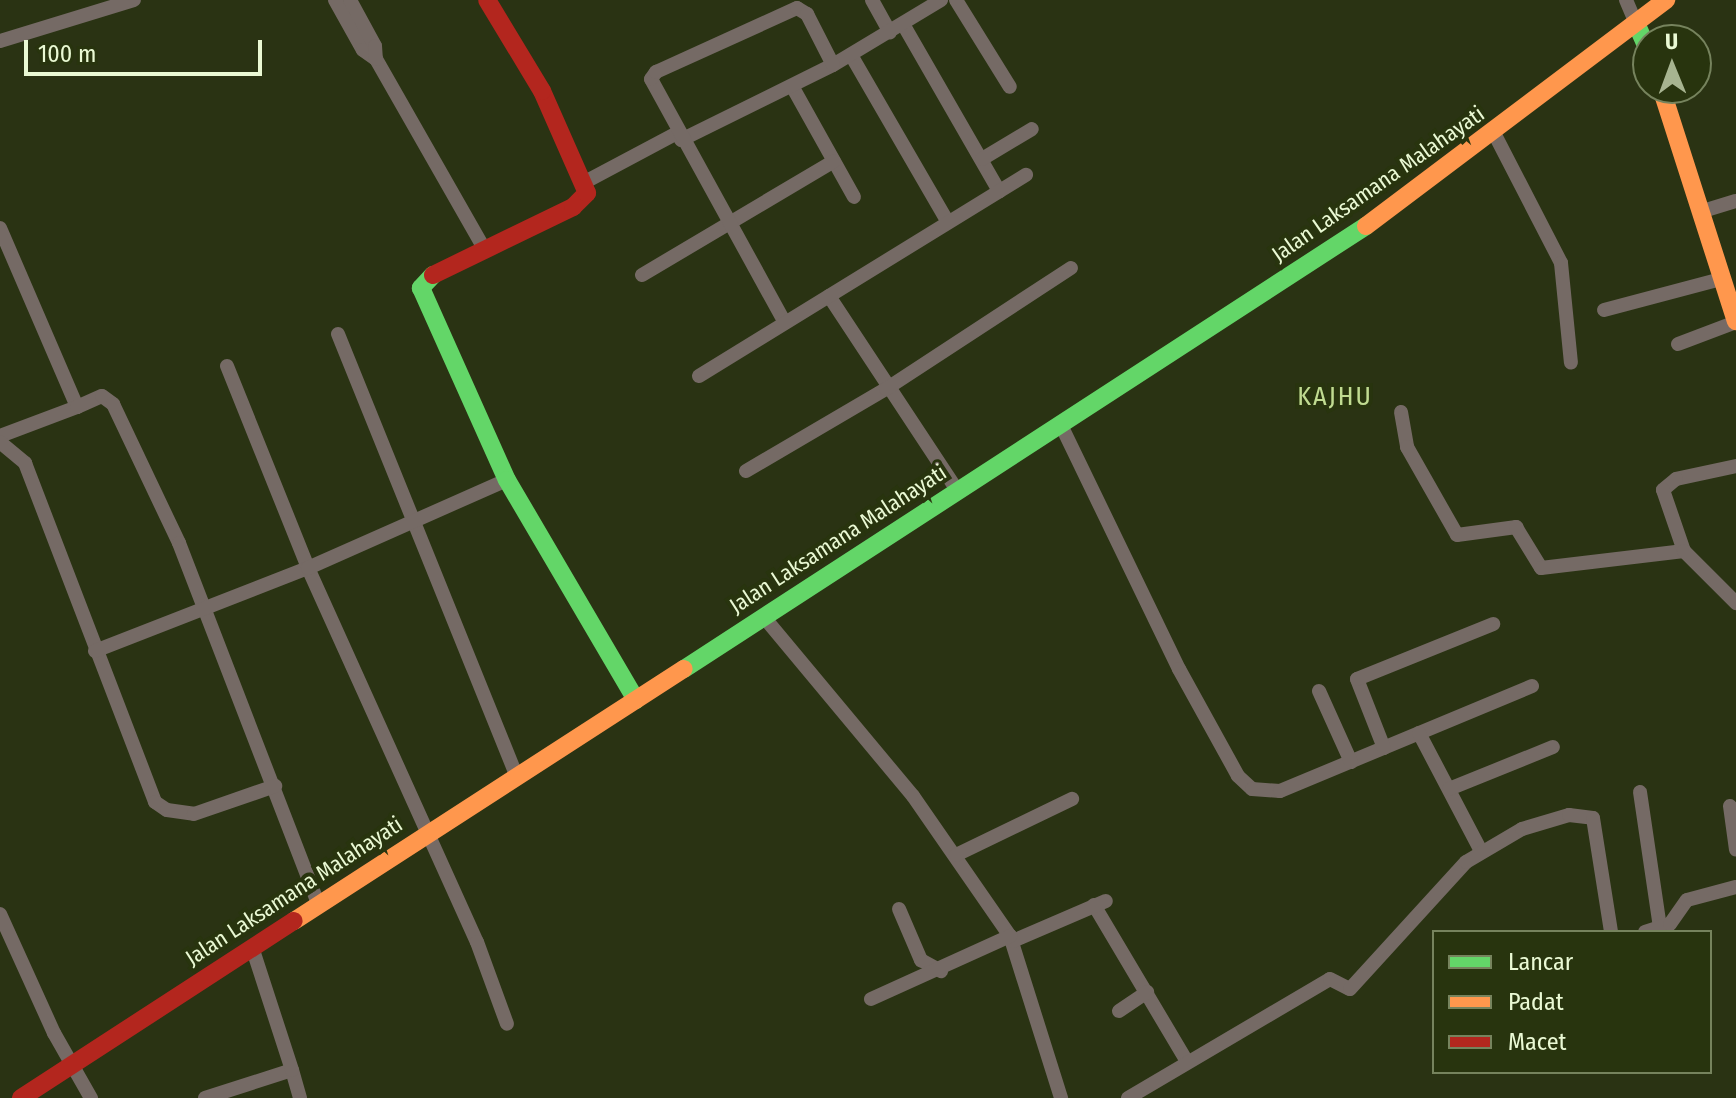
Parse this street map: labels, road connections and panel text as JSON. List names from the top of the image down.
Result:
{
  "streets": {
    "main road": ["Jalan Laksamana Malahayati"]
  },
  "districts": ["KAJHU"],
  "legend": ["Lancar", "Padat", "Macet"],
  "scale_bar": "100 m",
  "north": "top"
}
